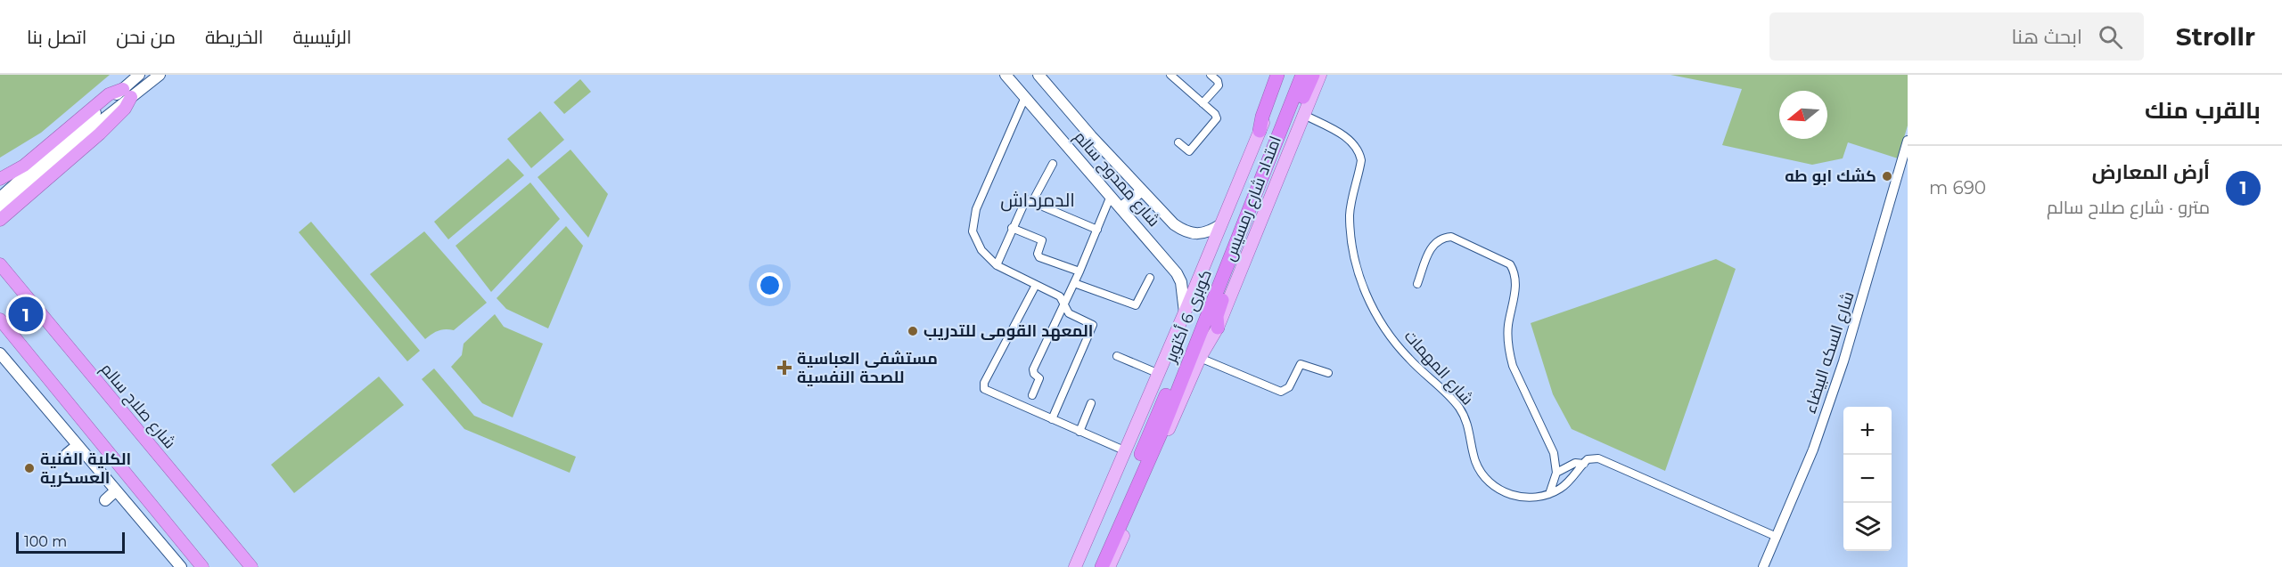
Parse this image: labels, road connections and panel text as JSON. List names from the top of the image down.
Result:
{
  "streets": {
    "highway": ["كوبرى 6 أكتوبر", "شارع صلاح سالم"],
    "main road": ["شارع ممدوح سالم", "امتداد شارع رمسيس"],
    "street": ["شارع السكه البيضاء", "شارع المهمات"]
  },
  "crossings": [
    ["شارع ممدوح سالم", "امتداد شارع رمسيس"],
    ["امتداد شارع رمسيس", "شارع المهمات"]
  ],
  "districts": ["الدمرداش"],
  "places": {
    "other": ["كشك ابو طه", "المعهد القومى للتدريب", "الكلية الفنية العسكرية"],
    "health": ["مستشفى العباسية للصحة النفسية"]
  },
  "scale_bar": "100 m",
  "north": "left",
  "page": {
    "header": "Strollr",
    "search": "ابحث هنا",
    "nav": [
      "الرئيسية",
      "الخريطة",
      "من نحن",
      "اتصل بنا"
    ],
    "heading": "بالقرب منك",
    "list": [
      {
        "mark": "1",
        "name": "أرض المعارض",
        "note": "مترو · شارع صلاح سالم",
        "value": "690 m"
      }
    ],
    "pins": "1",
    "map_buttons": ["+", "−"],
    "scale": "100 m"
  }
}
